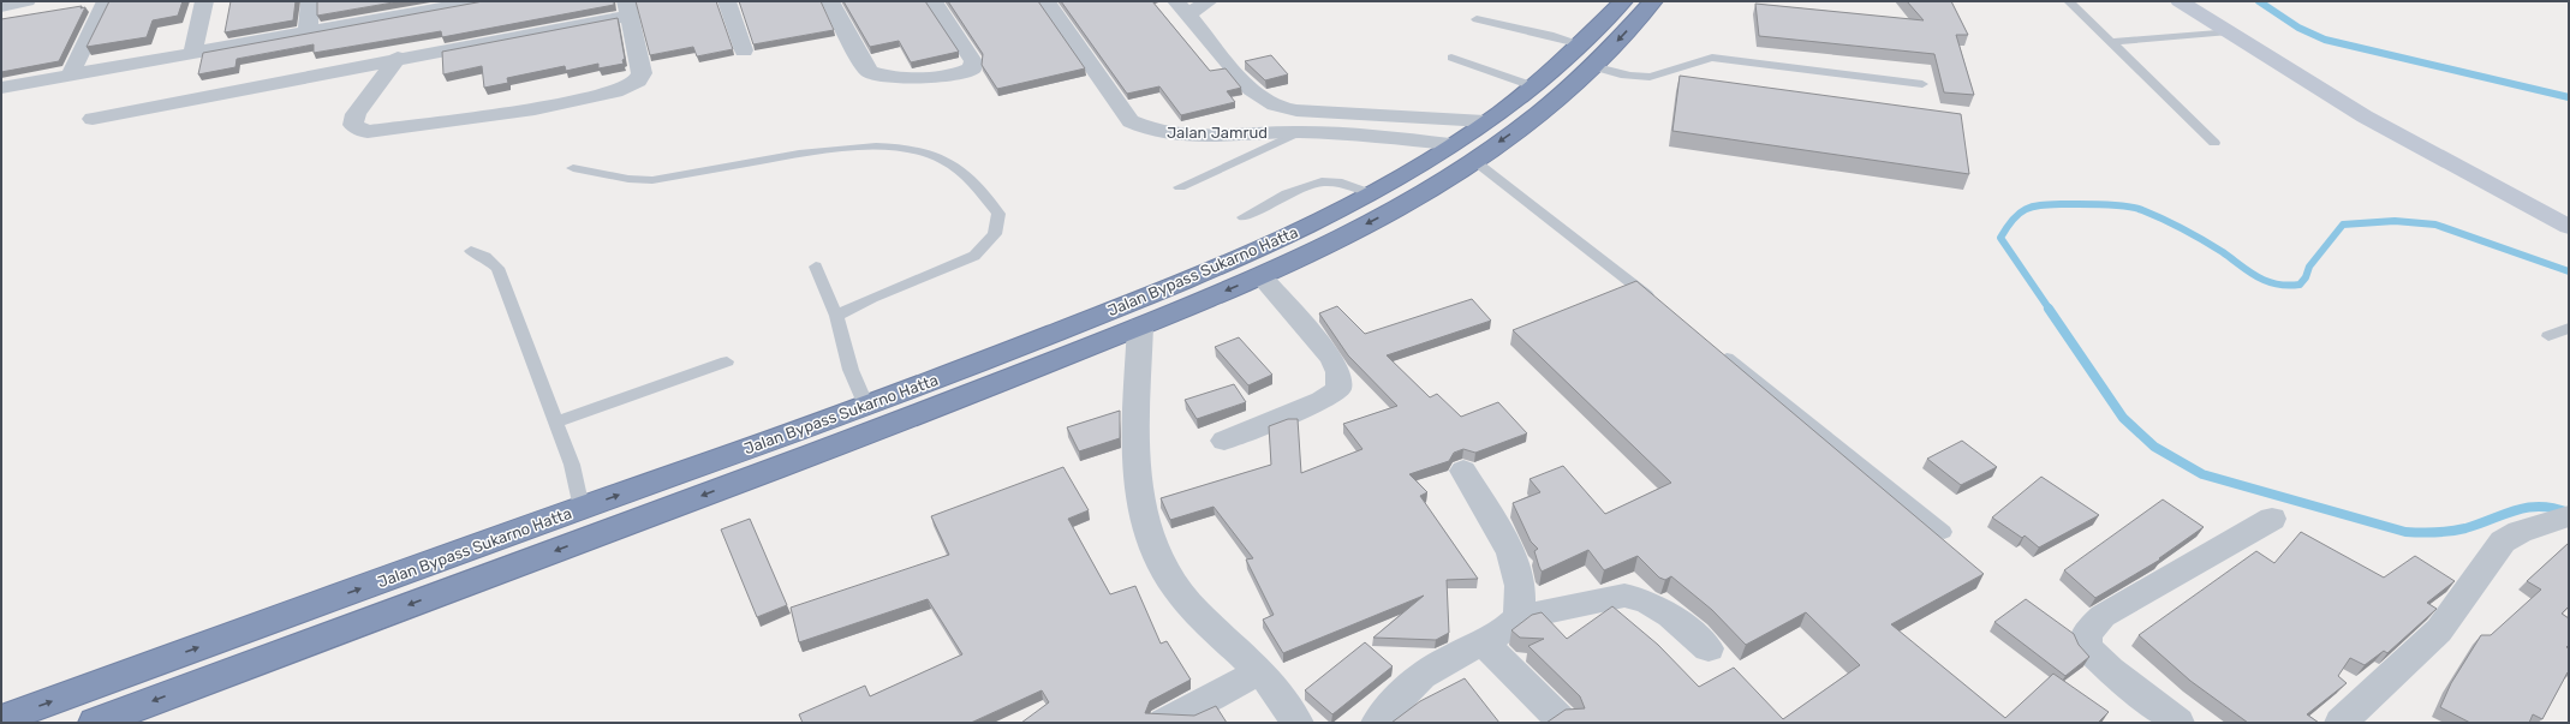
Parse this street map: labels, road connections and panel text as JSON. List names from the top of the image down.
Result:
{
  "streets": {
    "highway": ["Jalan Bypass Sukarno Hatta"],
    "street": ["Jalan Jamrud"]
  },
  "crossings": [
    ["Jalan Jamrud", "Jalan Bypass Sukarno Hatta"]
  ]
}
